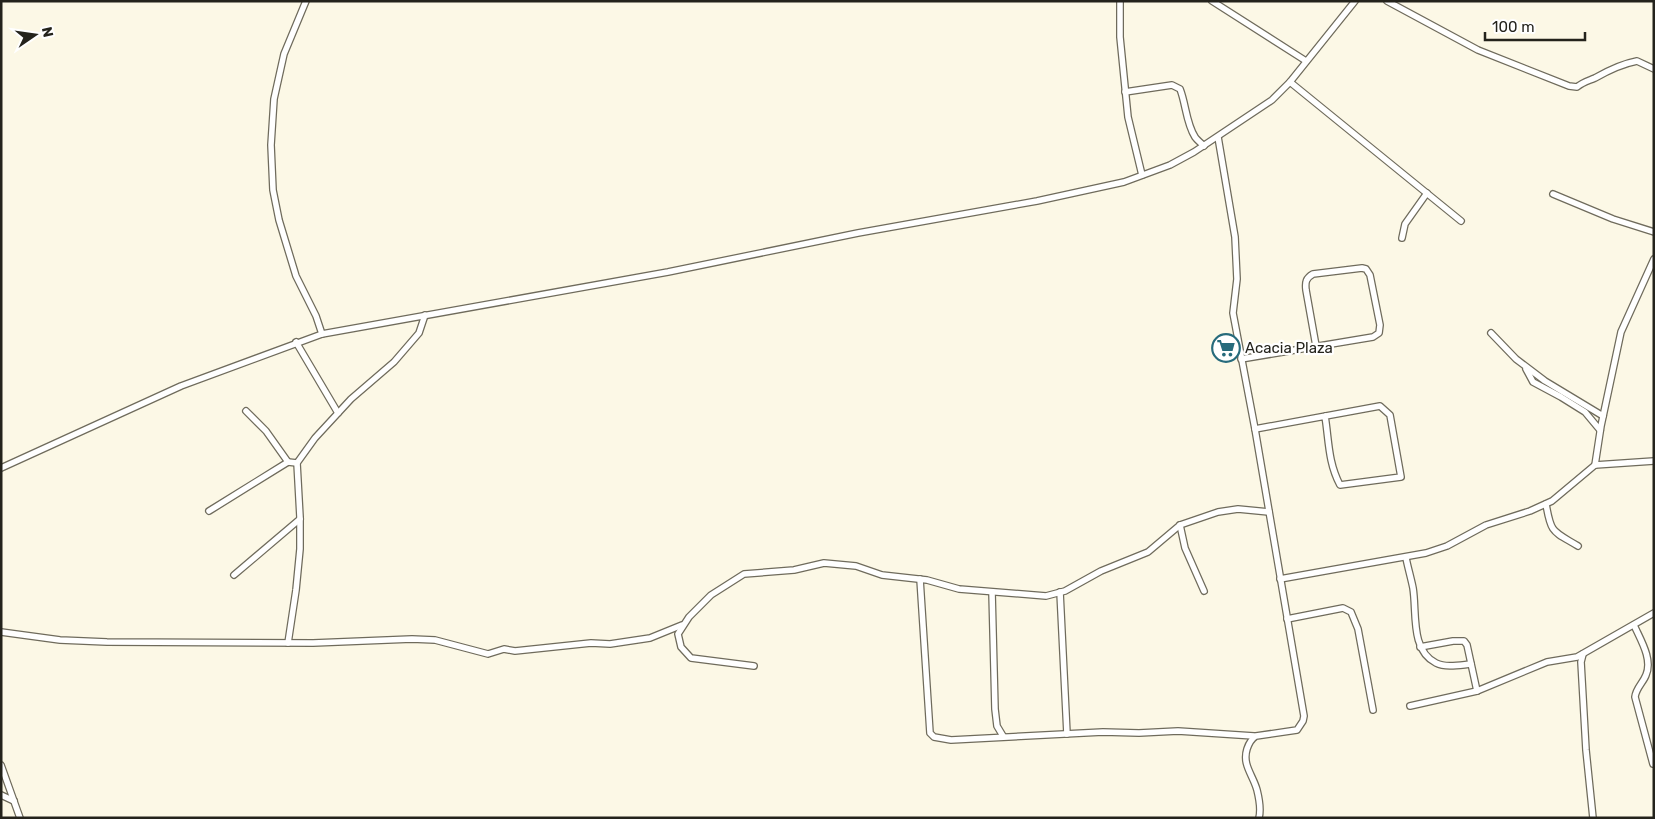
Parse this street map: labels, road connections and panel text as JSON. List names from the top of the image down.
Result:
{
  "places": {
    "supermarket": ["Acacia Plaza"]
  },
  "scale_bar": "100 m",
  "north": "right"
}
